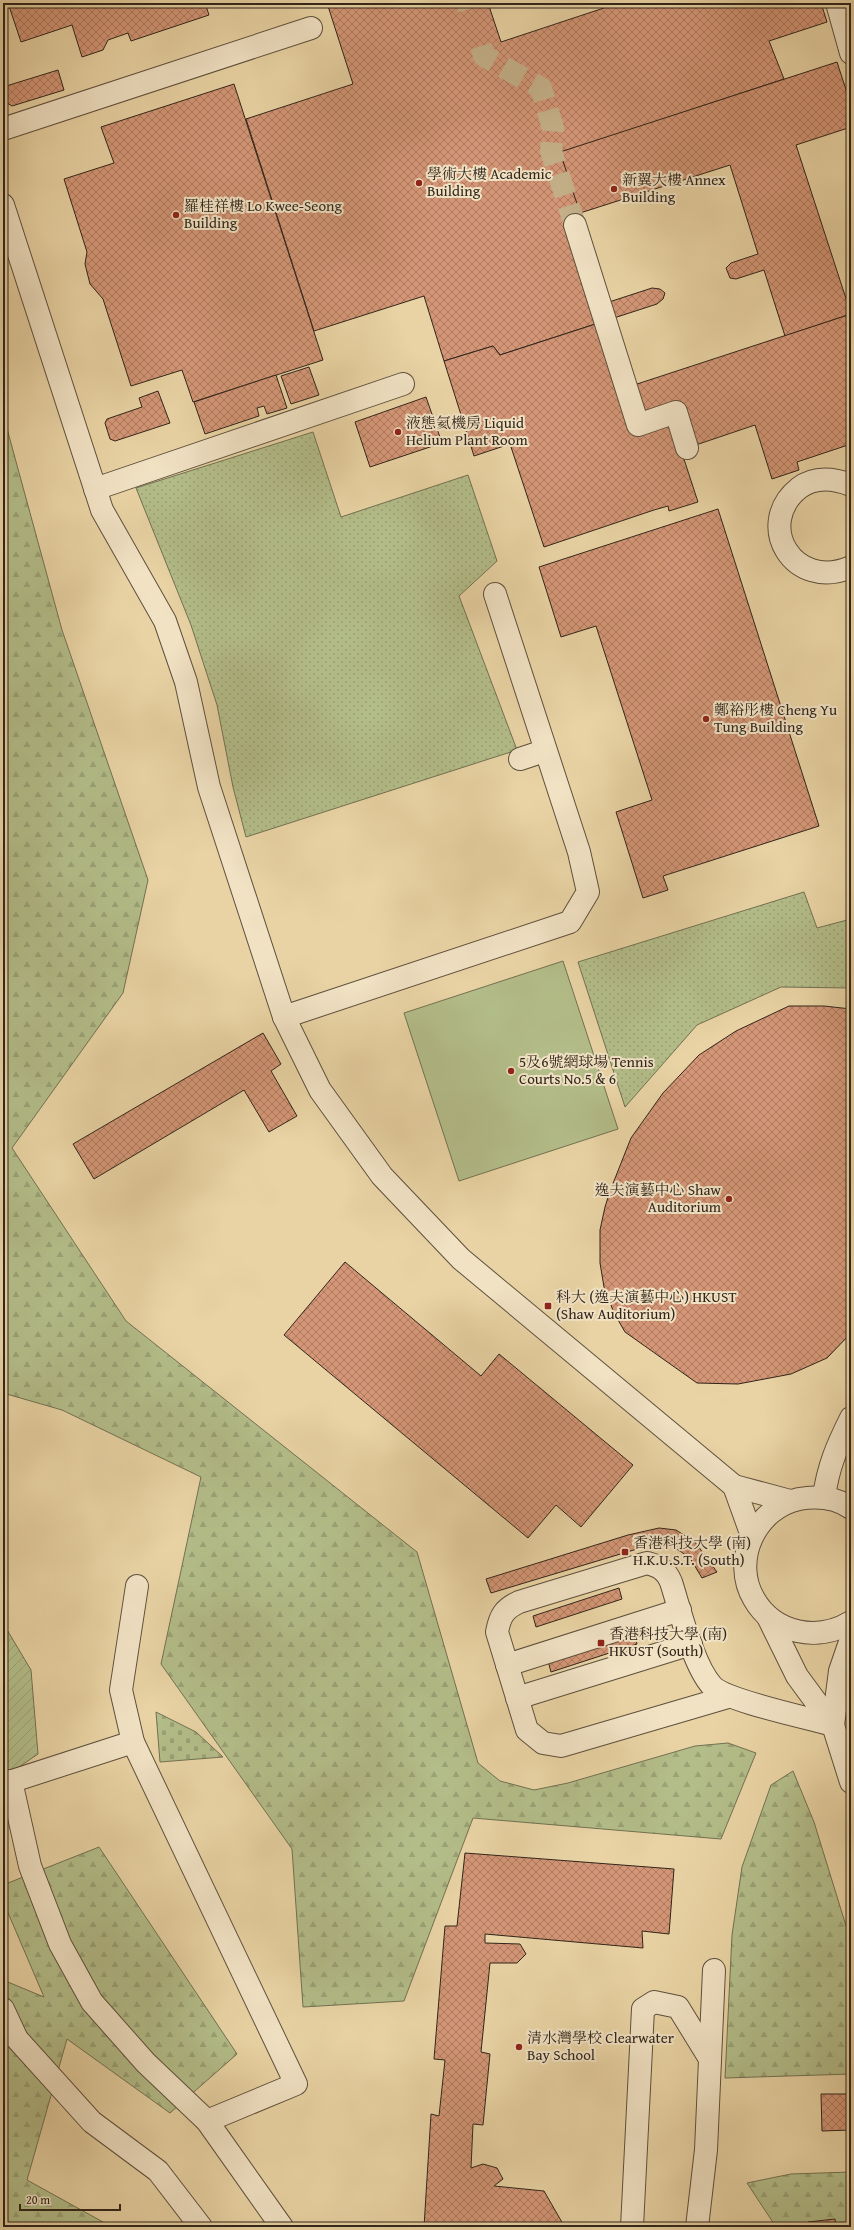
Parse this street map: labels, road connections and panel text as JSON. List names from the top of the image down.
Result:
{
  "places": {
    "other": [
      "學術大樓 Academic Building",
      "新翼大樓 Annex Building",
      "羅桂祥樓 Lo Kwee-Seong Building",
      "液態氦機房 Liquid Helium Plant Room",
      "鄭裕彤樓 Cheng Yu Tung Building",
      "5及6號網球場 Tennis Courts No.5 & 6",
      "逸夫演藝中心 Shaw Auditorium",
      "清水灣學校 Clearwater Bay School"
    ],
    "transit": ["科大 (逸夫演藝中心) HKUST (Shaw Auditorium)", "香港科技大學 (南) H.K.U.S.T. (South)", "香港科技大學 (南) HKUST (South)"]
  },
  "scale_bar": "20 m"
}
